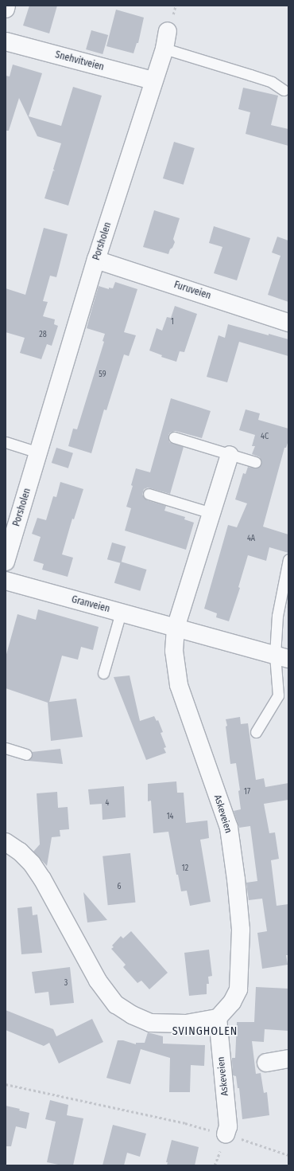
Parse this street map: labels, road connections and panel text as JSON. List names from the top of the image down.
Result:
{
  "streets": {
    "street": [
      "Snehvitveien",
      "Porsholen",
      "Furuveien",
      "Granveien",
      "Askeveien"
    ]
  },
  "crossings": [
    ["Snehvitveien", "Porsholen"],
    ["Porsholen", "Furuveien"],
    ["Granveien", "Askeveien"]
  ],
  "districts": ["SVINGHOLEN"],
  "house_numbers": [
    "1",
    "28",
    "59",
    "4C",
    "4A",
    "17",
    "4",
    "14",
    "12",
    "6",
    "3"
  ]
}
